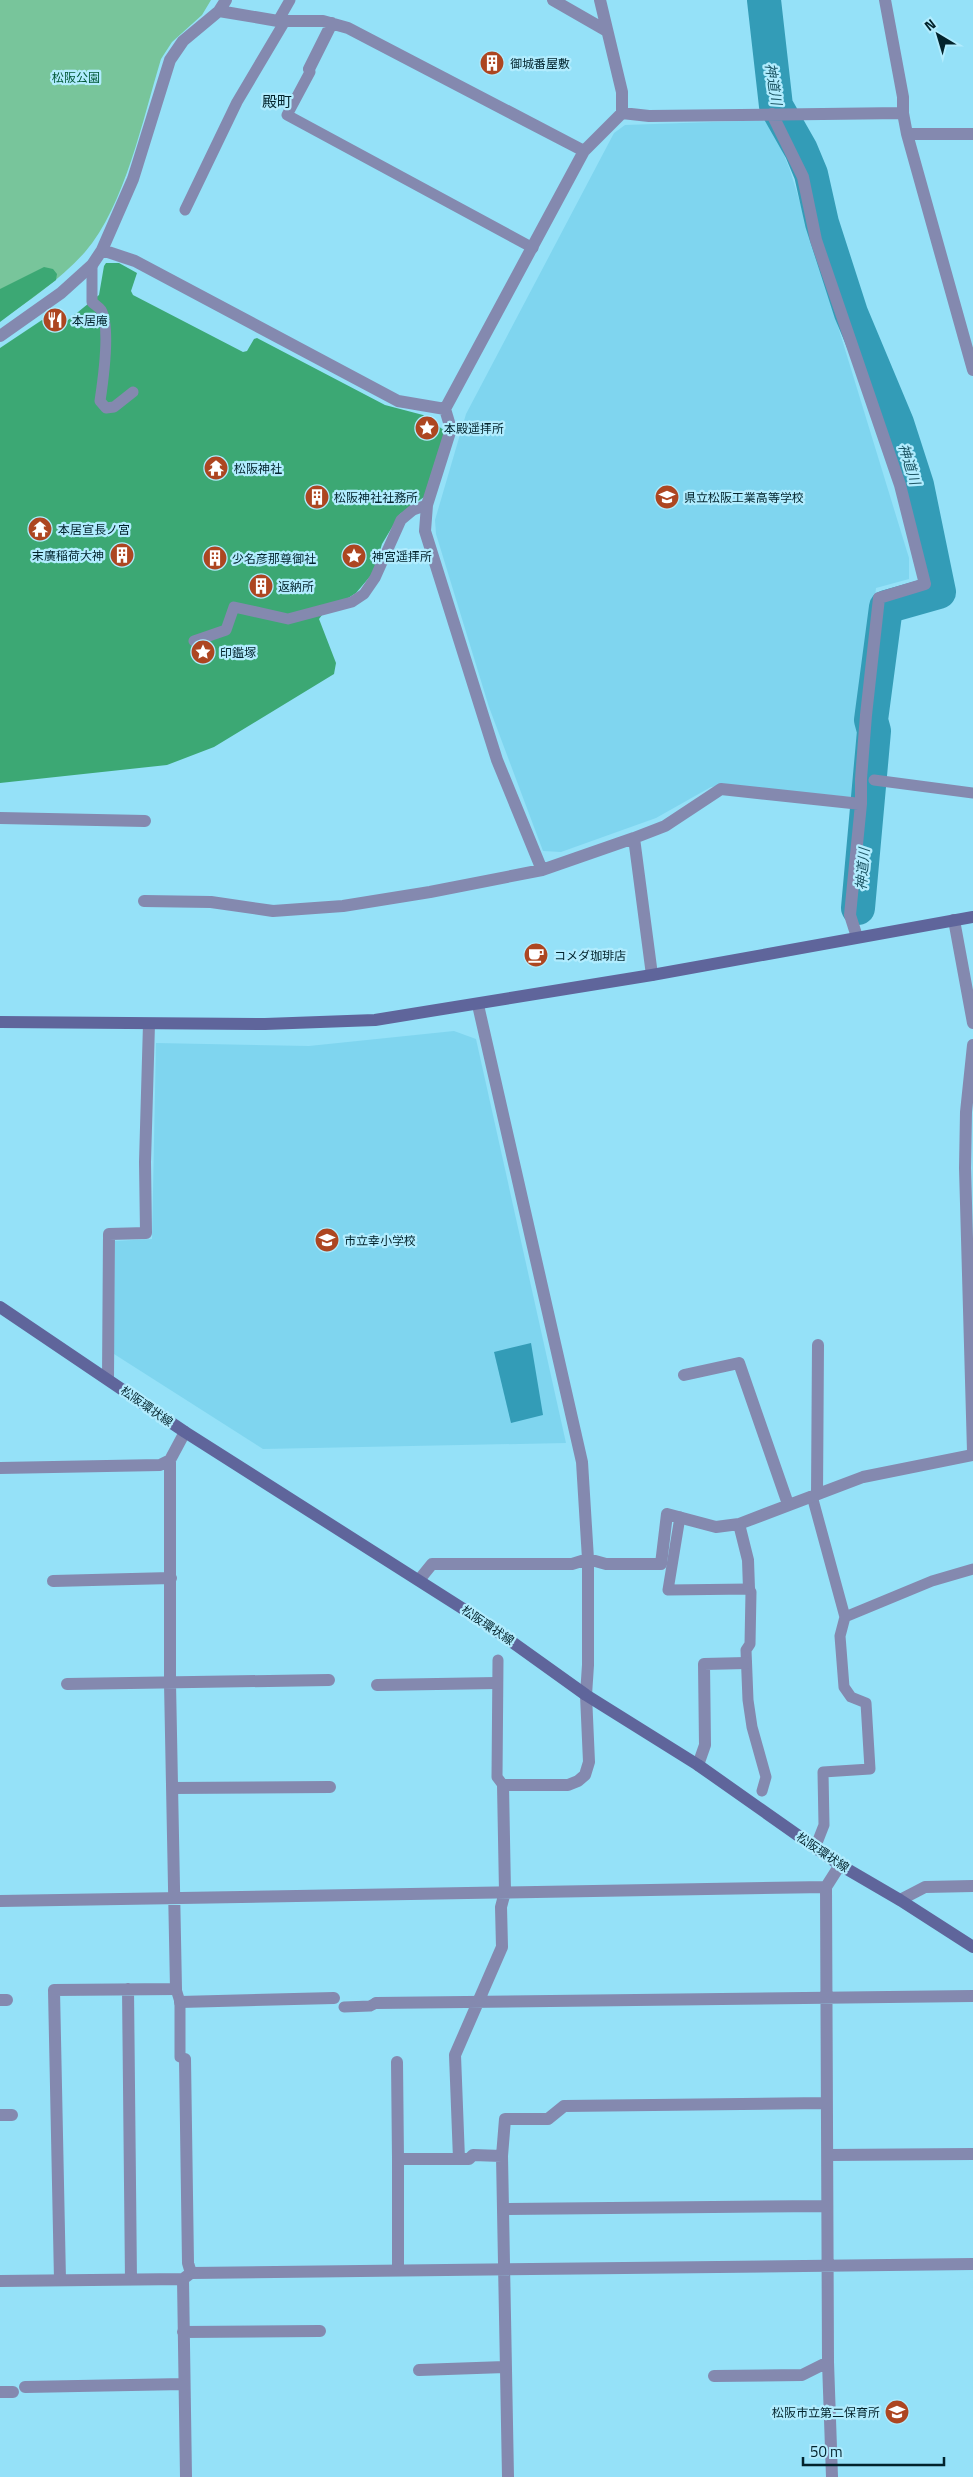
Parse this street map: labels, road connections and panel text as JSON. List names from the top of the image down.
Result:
{
  "streets": {
    "main road": ["松阪環状線"]
  },
  "districts": ["殿町"],
  "water": ["神道川"],
  "parks": ["松阪公園"],
  "places": {
    "building": [
      "御城番屋敷",
      "松阪神社社務所",
      "末廣稲荷大神",
      "少名彦那尊御社",
      "返納所"
    ],
    "restaurant": ["本居庵"],
    "place": ["本殿遥拝所", "神宮遥拝所", "印鑑塚"],
    "temple": ["松阪神社", "本居宣長ノ宮"],
    "school or university": ["県立松阪工業高等学校", "市立幸小学校", "松阪市立第二保育所"],
    "cafe": ["コメダ珈琲店"]
  },
  "scale_bar": "50 m",
  "north": "top left"
}
